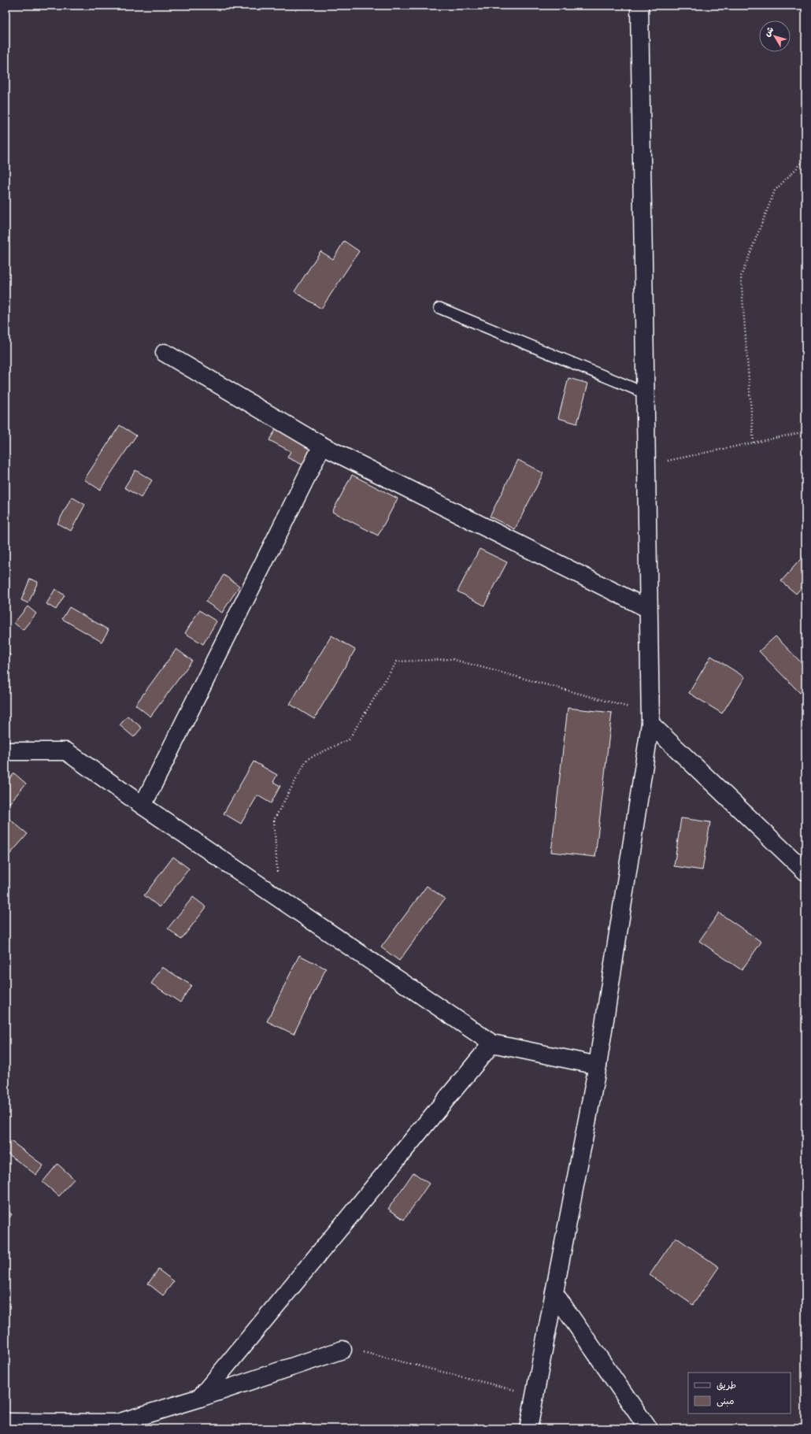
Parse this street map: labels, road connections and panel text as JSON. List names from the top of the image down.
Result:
{
  "legend": ["طريق", "مبنى"],
  "north": "top left"
}
